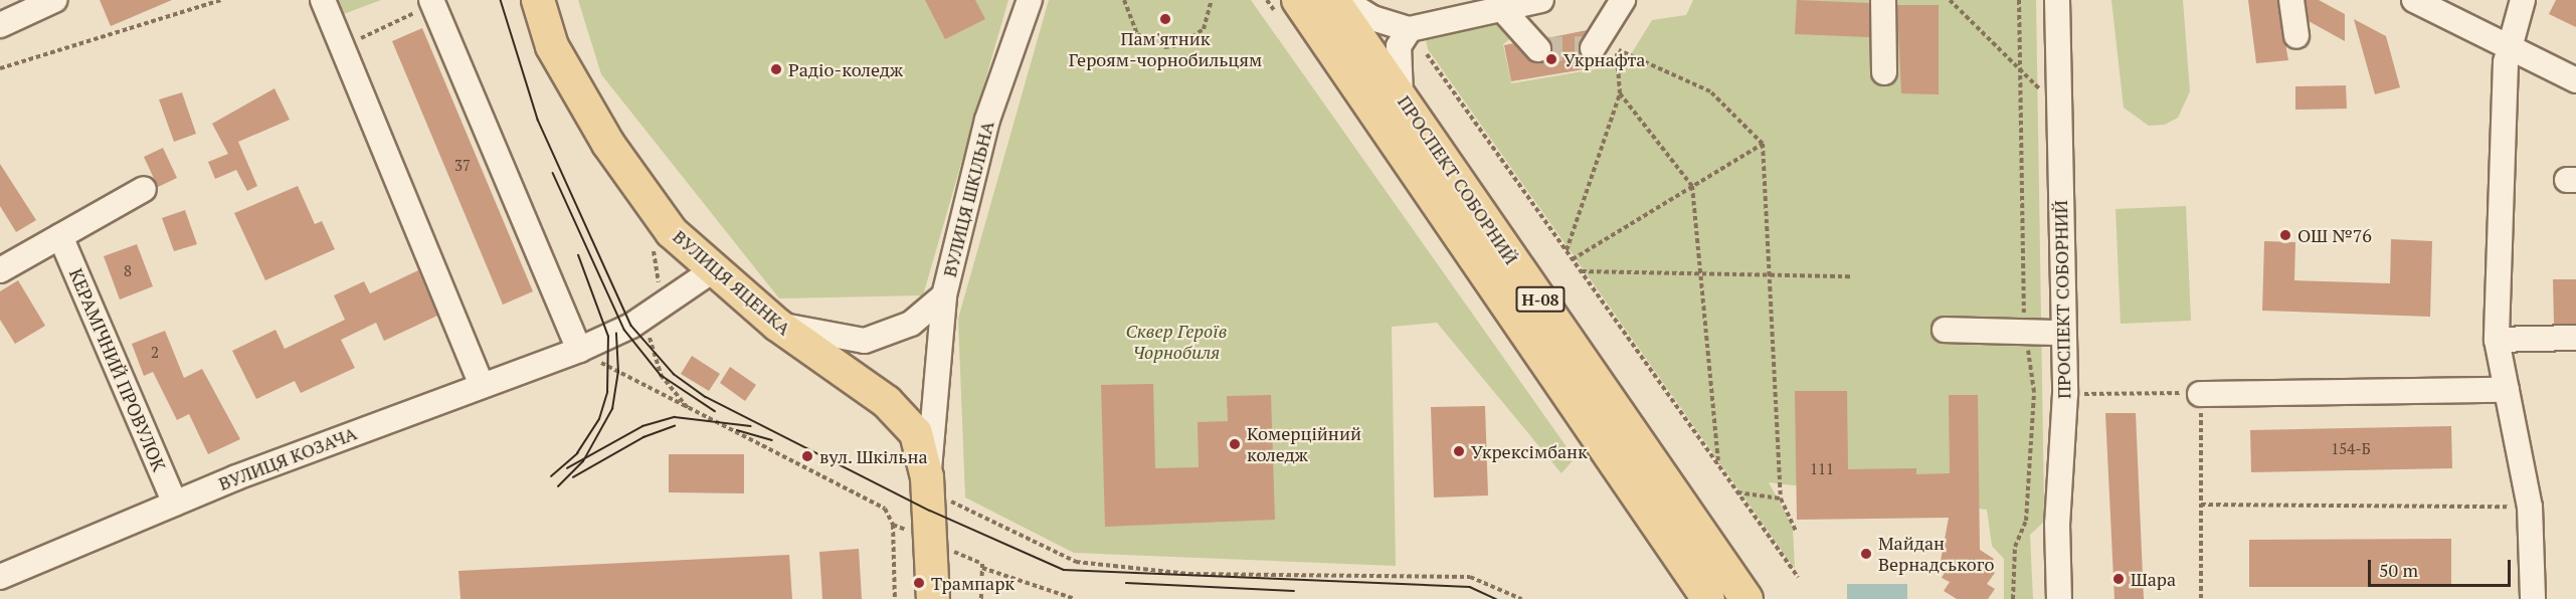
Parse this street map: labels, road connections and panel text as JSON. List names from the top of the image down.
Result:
{
  "streets": {
    "main road": ["ПРОСПЕКТ СОБОРНИЙ", "ВУЛИЦЯ ЯЦЕНКА", "Н-08"],
    "street": ["ВУЛИЦЯ ШКІЛЬНА", "КЕРАМІЧНИЙ ПРОВУЛОК", "ВУЛИЦЯ КОЗАЧА"]
  },
  "crossings": [
    ["ВУЛИЦЯ ШКІЛЬНА", "ВУЛИЦЯ ЯЦЕНКА"],
    ["ВУЛИЦЯ ЯЦЕНКА", "ВУЛИЦЯ КОЗАЧА"],
    ["КЕРАМІЧНИЙ ПРОВУЛОК", "ВУЛИЦЯ КОЗАЧА"]
  ],
  "parks": ["Сквер Героїв Чорнобиля"],
  "places": [
    "Пам'ятник Героям-чорнобильцям",
    "Укрнафта",
    "Радіо-коледж",
    "ОШ №76",
    "Комерційний коледж",
    "Укрексімбанк",
    "вул. Шкільна",
    "Майдан Вернадського",
    "Шара",
    "Трампарк"
  ],
  "house_numbers": [
    "37",
    "8",
    "2",
    "154-Б",
    "111"
  ],
  "scale_bar": "50 m"
}
